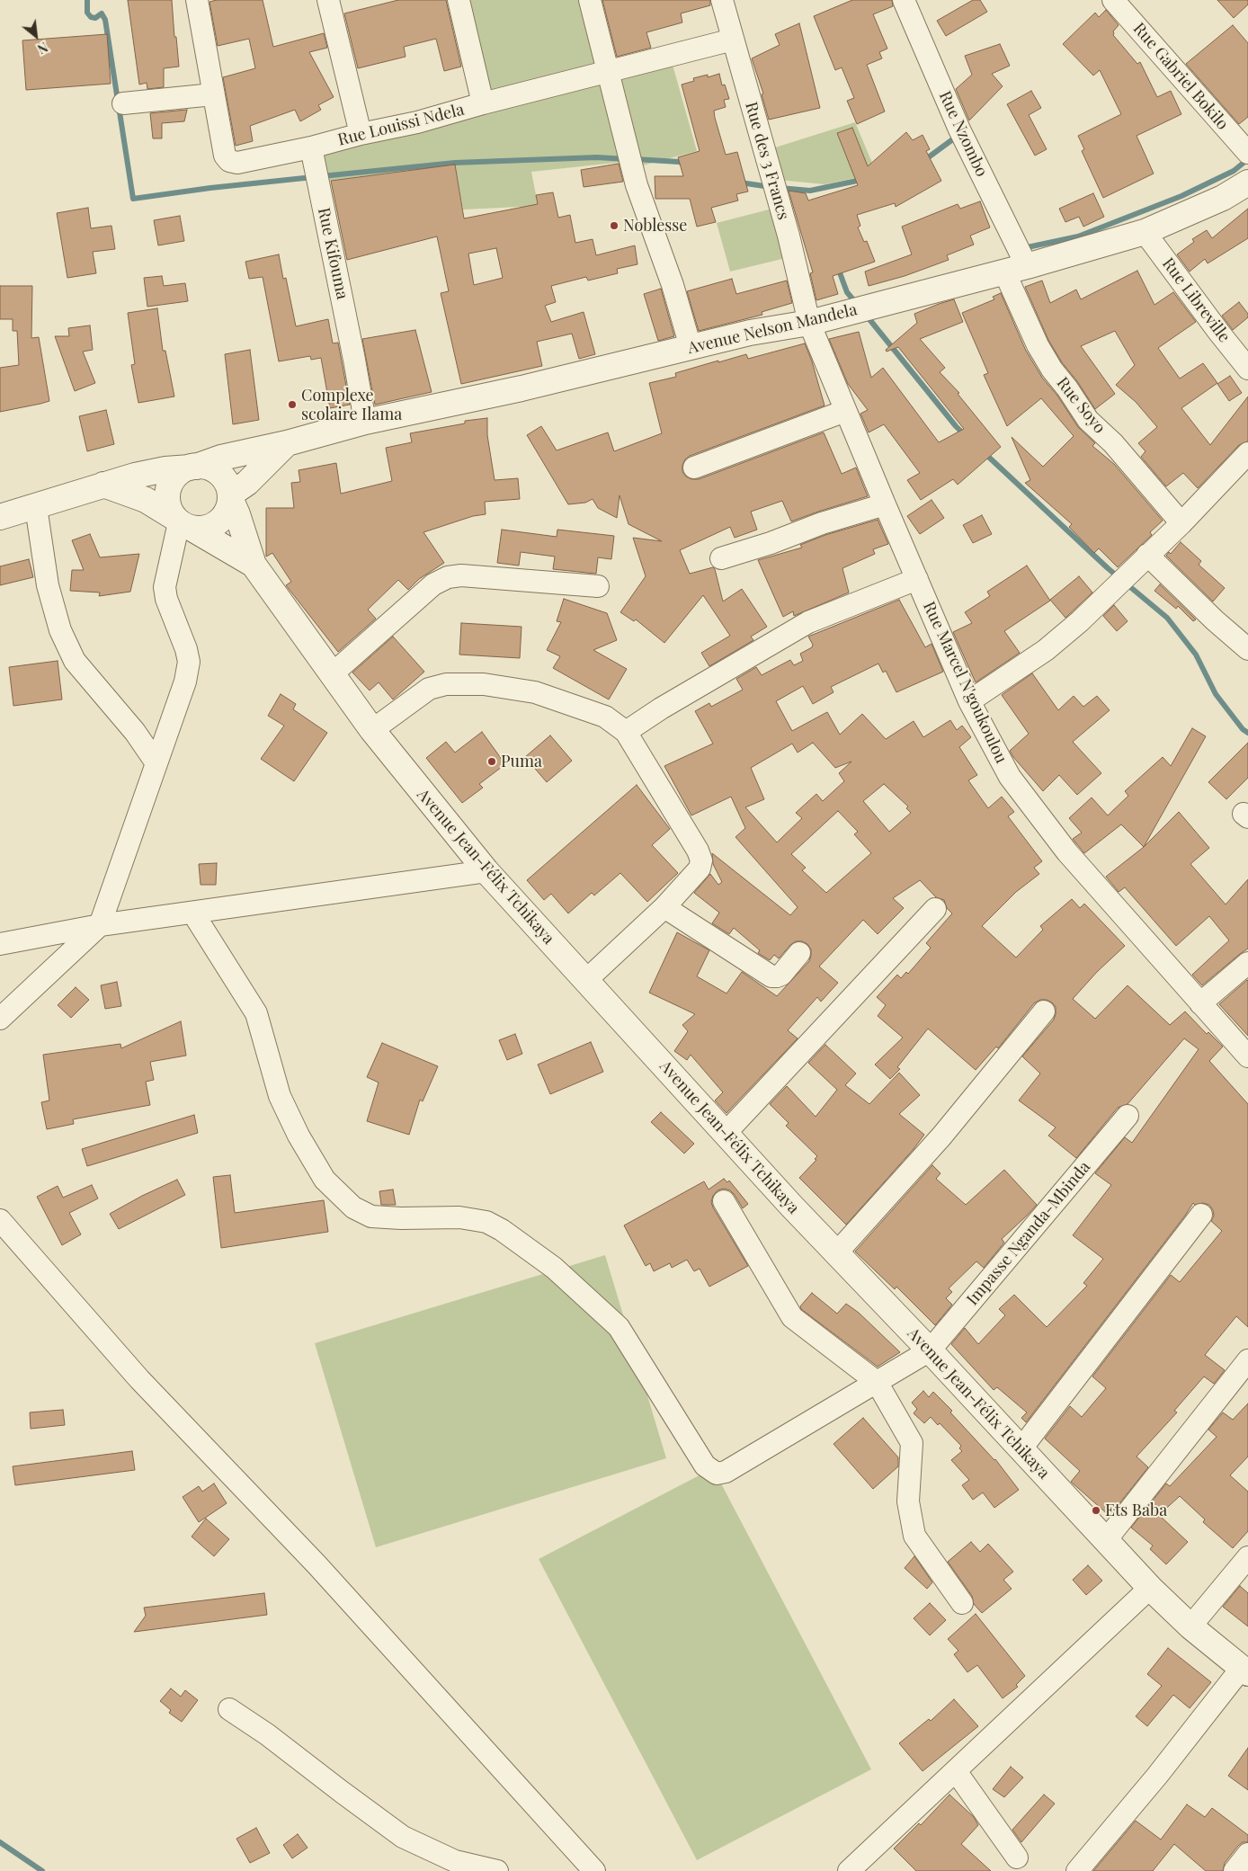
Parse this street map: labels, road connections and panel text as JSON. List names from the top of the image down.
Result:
{
  "streets": {
    "street": [
      "Rue Gabriel Bokilo",
      "Rue Louissi Ndela",
      "Rue Nzombo",
      "Rue des 3 Francs",
      "Rue Kifouma",
      "Rue Libreville",
      "Avenue Nelson Mandela",
      "Rue Soyo",
      "Rue Marcel N'goukoulou",
      "Avenue Jean-Félix Tchikaya",
      "Impasse Nganda-Mbinda"
    ]
  },
  "crossings": [
    ["Rue Louissi Ndela", "Rue des 3 Francs"],
    ["Rue Louissi Ndela", "Rue Kifouma"],
    ["Rue Nzombo", "Avenue Nelson Mandela"],
    ["Rue Nzombo", "Rue Soyo"],
    ["Rue des 3 Francs", "Avenue Nelson Mandela"],
    ["Rue des 3 Francs", "Rue Marcel N'goukoulou"],
    ["Rue Kifouma", "Avenue Nelson Mandela"],
    ["Rue Libreville", "Avenue Nelson Mandela"],
    ["Avenue Nelson Mandela", "Rue Soyo"],
    ["Avenue Nelson Mandela", "Rue Marcel N'goukoulou"],
    ["Avenue Nelson Mandela", "Avenue Jean-Félix Tchikaya"],
    ["Avenue Jean-Félix Tchikaya", "Impasse Nganda-Mbinda"]
  ],
  "places": [
    "Noblesse",
    "Complexe scolaire Ilama",
    "Puma",
    "Ets Baba"
  ],
  "north": "bottom right"
}
